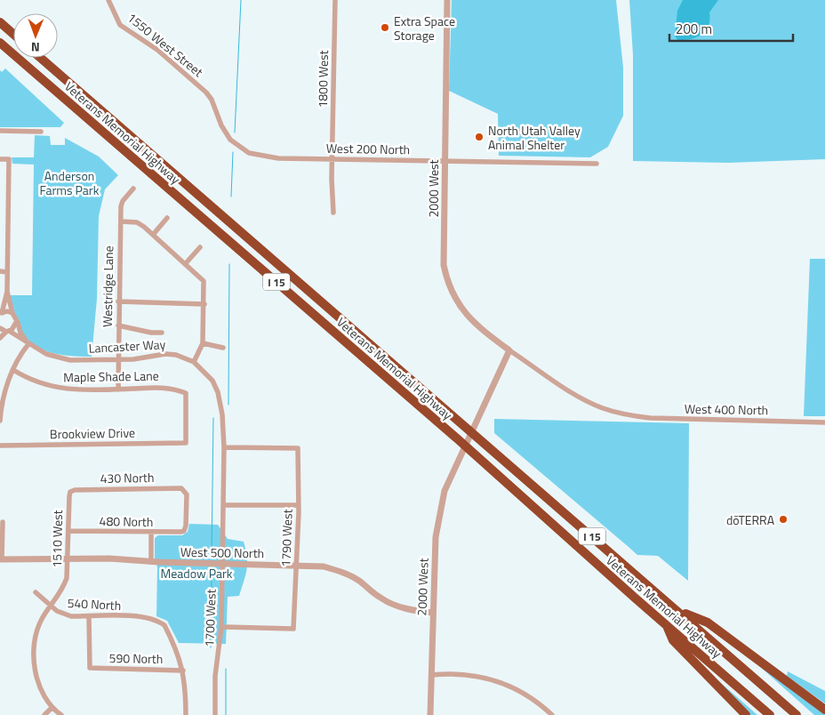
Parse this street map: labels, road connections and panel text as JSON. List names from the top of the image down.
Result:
{
  "streets": {
    "highway": ["Veterans Memorial Highway", "I 15"],
    "street": [
      "1550 West Street",
      "1800 West",
      "West 200 North",
      "2000 West",
      "Westridge Lane",
      "Lancaster Way",
      "Maple Shade Lane",
      "West 400 North",
      "Brookview Drive",
      "430 North",
      "480 North",
      "1790 West",
      "1510 West",
      "West 500 North",
      "540 North",
      "1700 West",
      "590 North"
    ]
  },
  "crossings": [
    ["1550 West Street", "West 200 North"],
    ["1800 West", "West 200 North"],
    ["West 200 North", "2000 West"],
    ["2000 West", "West 400 North"],
    ["2000 West", "West 500 North"],
    ["Westridge Lane", "Lancaster Way"],
    ["Westridge Lane", "Maple Shade Lane"],
    ["Lancaster Way", "1700 West"],
    ["Maple Shade Lane", "Brookview Drive"],
    ["430 North", "480 North"],
    ["430 North", "1510 West"],
    ["480 North", "1510 West"],
    ["1790 West", "West 500 North"],
    ["1790 West", "1700 West"],
    ["1510 West", "West 500 North"],
    ["1510 West", "540 North"],
    ["West 500 North", "1700 West"],
    ["540 North", "590 North"]
  ],
  "parks": ["Anderson Farms Park", "Meadow Park"],
  "places": ["Extra Space Storage", "North Utah Valley Animal Shelter", "dōTERRA"],
  "scale_bar": "200 m",
  "north": "bottom"
}
